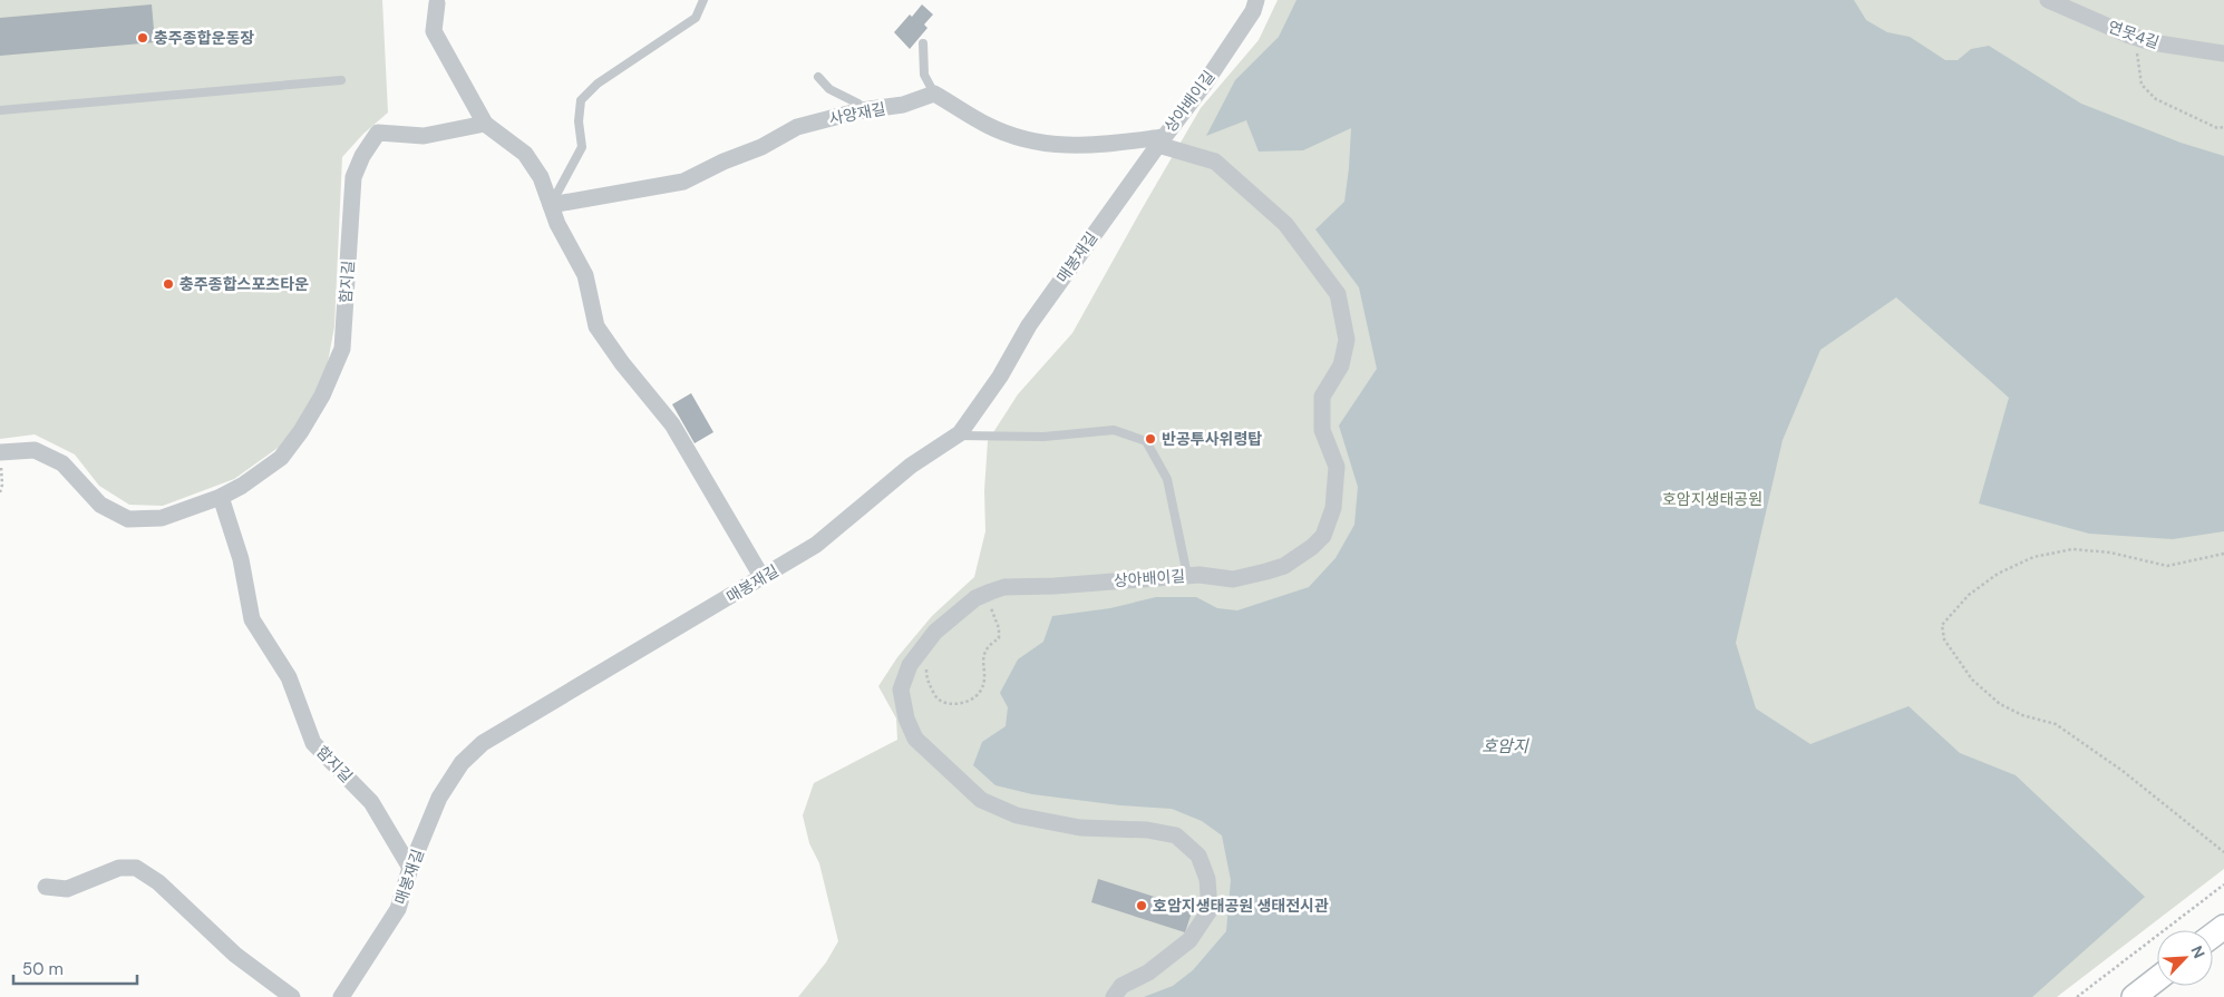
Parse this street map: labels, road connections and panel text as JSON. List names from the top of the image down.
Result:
{
  "streets": {
    "street": [
      "연못4길",
      "상아배이길",
      "사양재길",
      "매봉재길",
      "함지길"
    ]
  },
  "crossings": [
    ["상아배이길", "매봉재길"],
    ["매봉재길", "함지길"]
  ],
  "water": ["호암지"],
  "parks": ["호암지생태공원"],
  "places": [
    "충주종합운동장",
    "충주종합스포츠타운",
    "반공투사위령탑",
    "호암지생태공원 생태전시관"
  ],
  "scale_bar": "50 m",
  "north": "top right"
}
